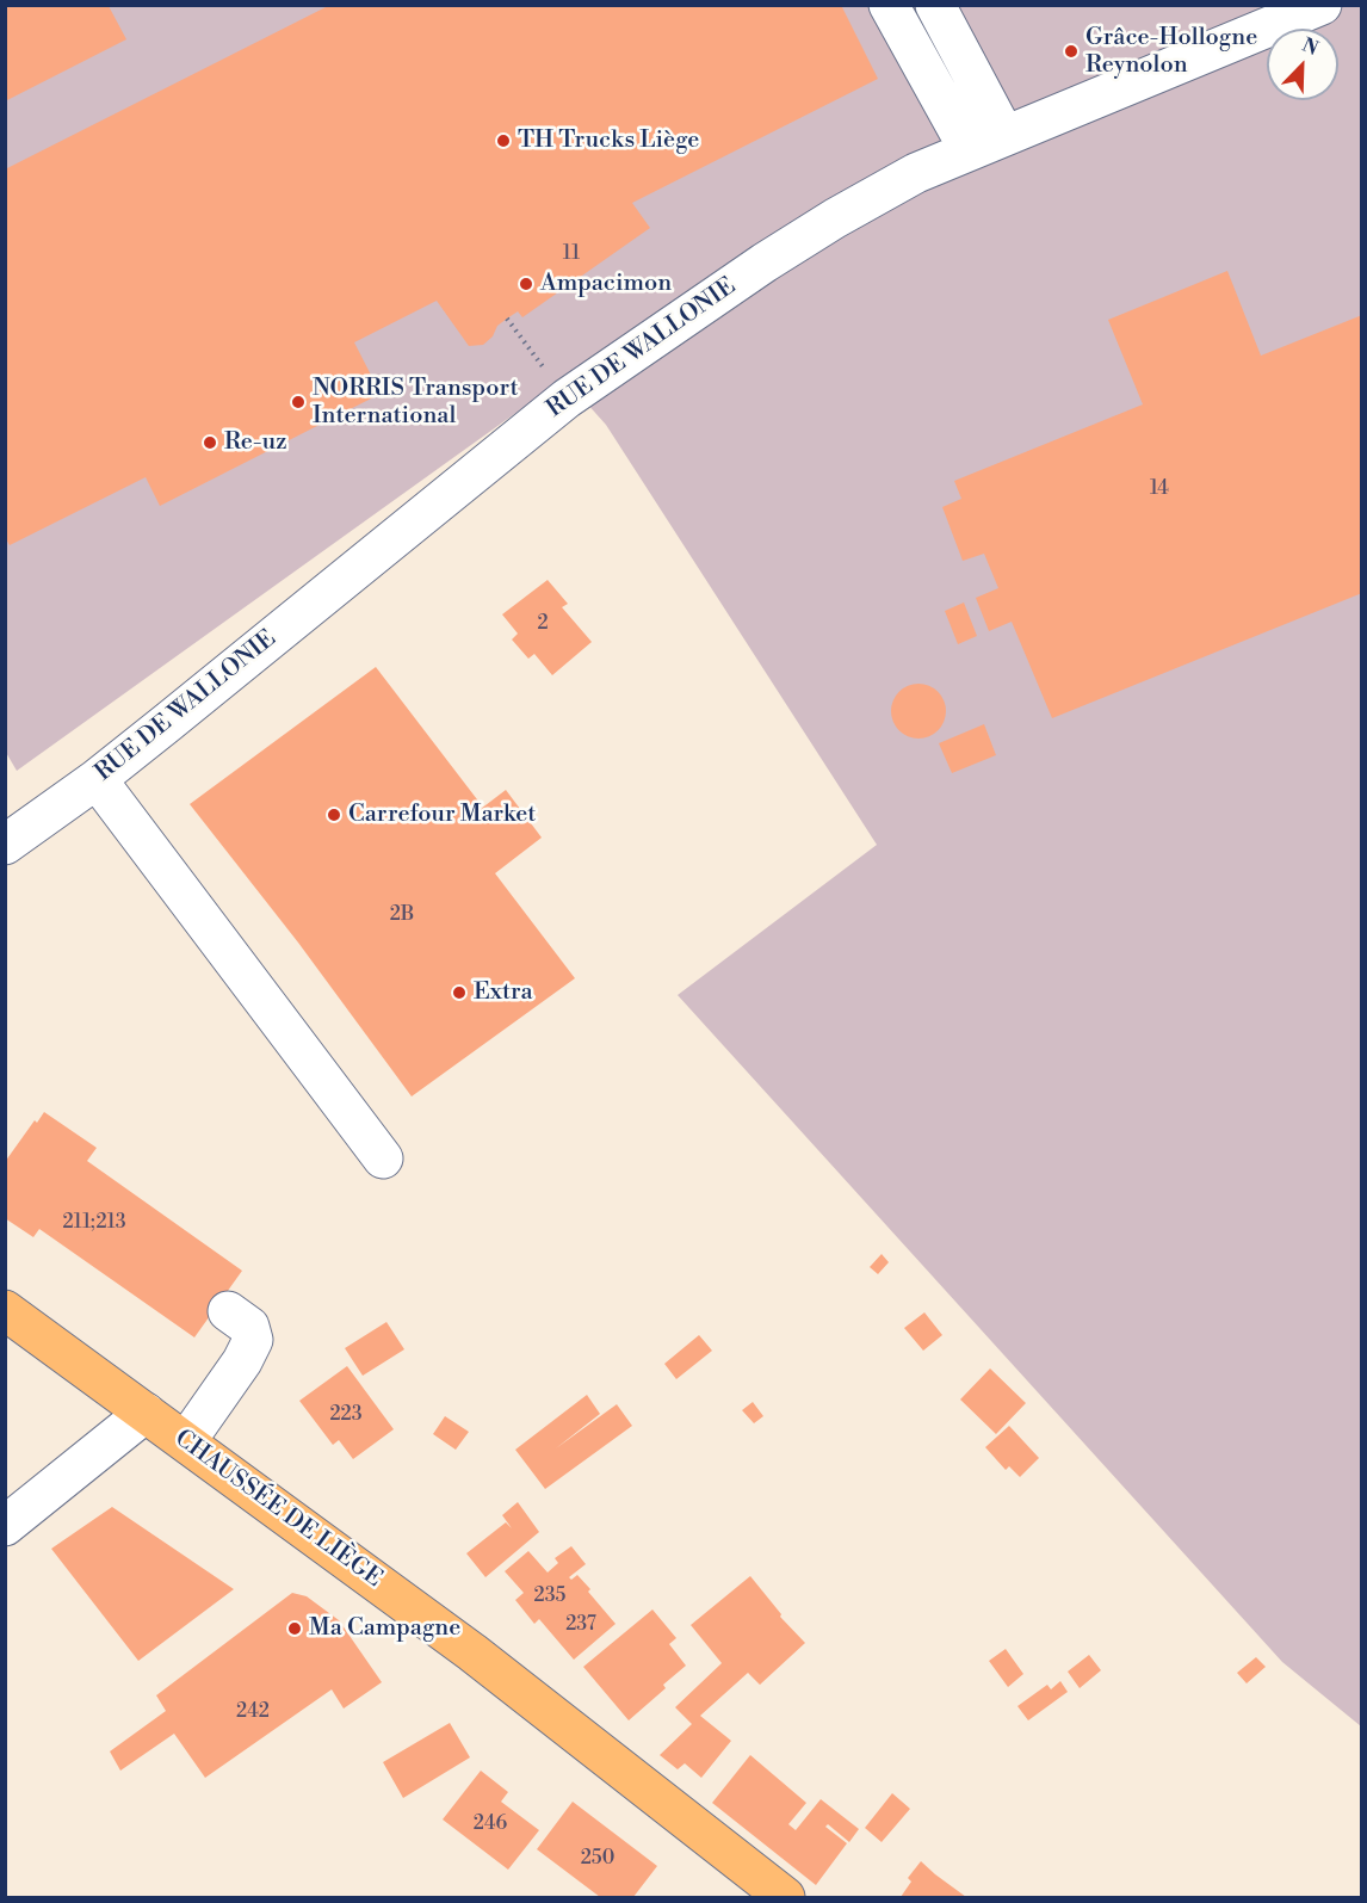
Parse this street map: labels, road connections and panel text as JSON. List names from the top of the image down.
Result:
{
  "streets": {
    "main road": ["CHAUSSÉE DE LIÈGE"],
    "street": ["RUE DE WALLONIE"]
  },
  "places": [
    "Grâce-Hollogne Reynolon",
    "TH Trucks Liège",
    "Ampacimon",
    "NORRIS Transport International",
    "Re-uz",
    "Carrefour Market",
    "Extra",
    "Ma Campagne"
  ],
  "house_numbers": [
    "11",
    "14",
    "2",
    "2B",
    "211;213",
    "223",
    "235",
    "237",
    "242",
    "246",
    "250"
  ],
  "north": "top right"
}
